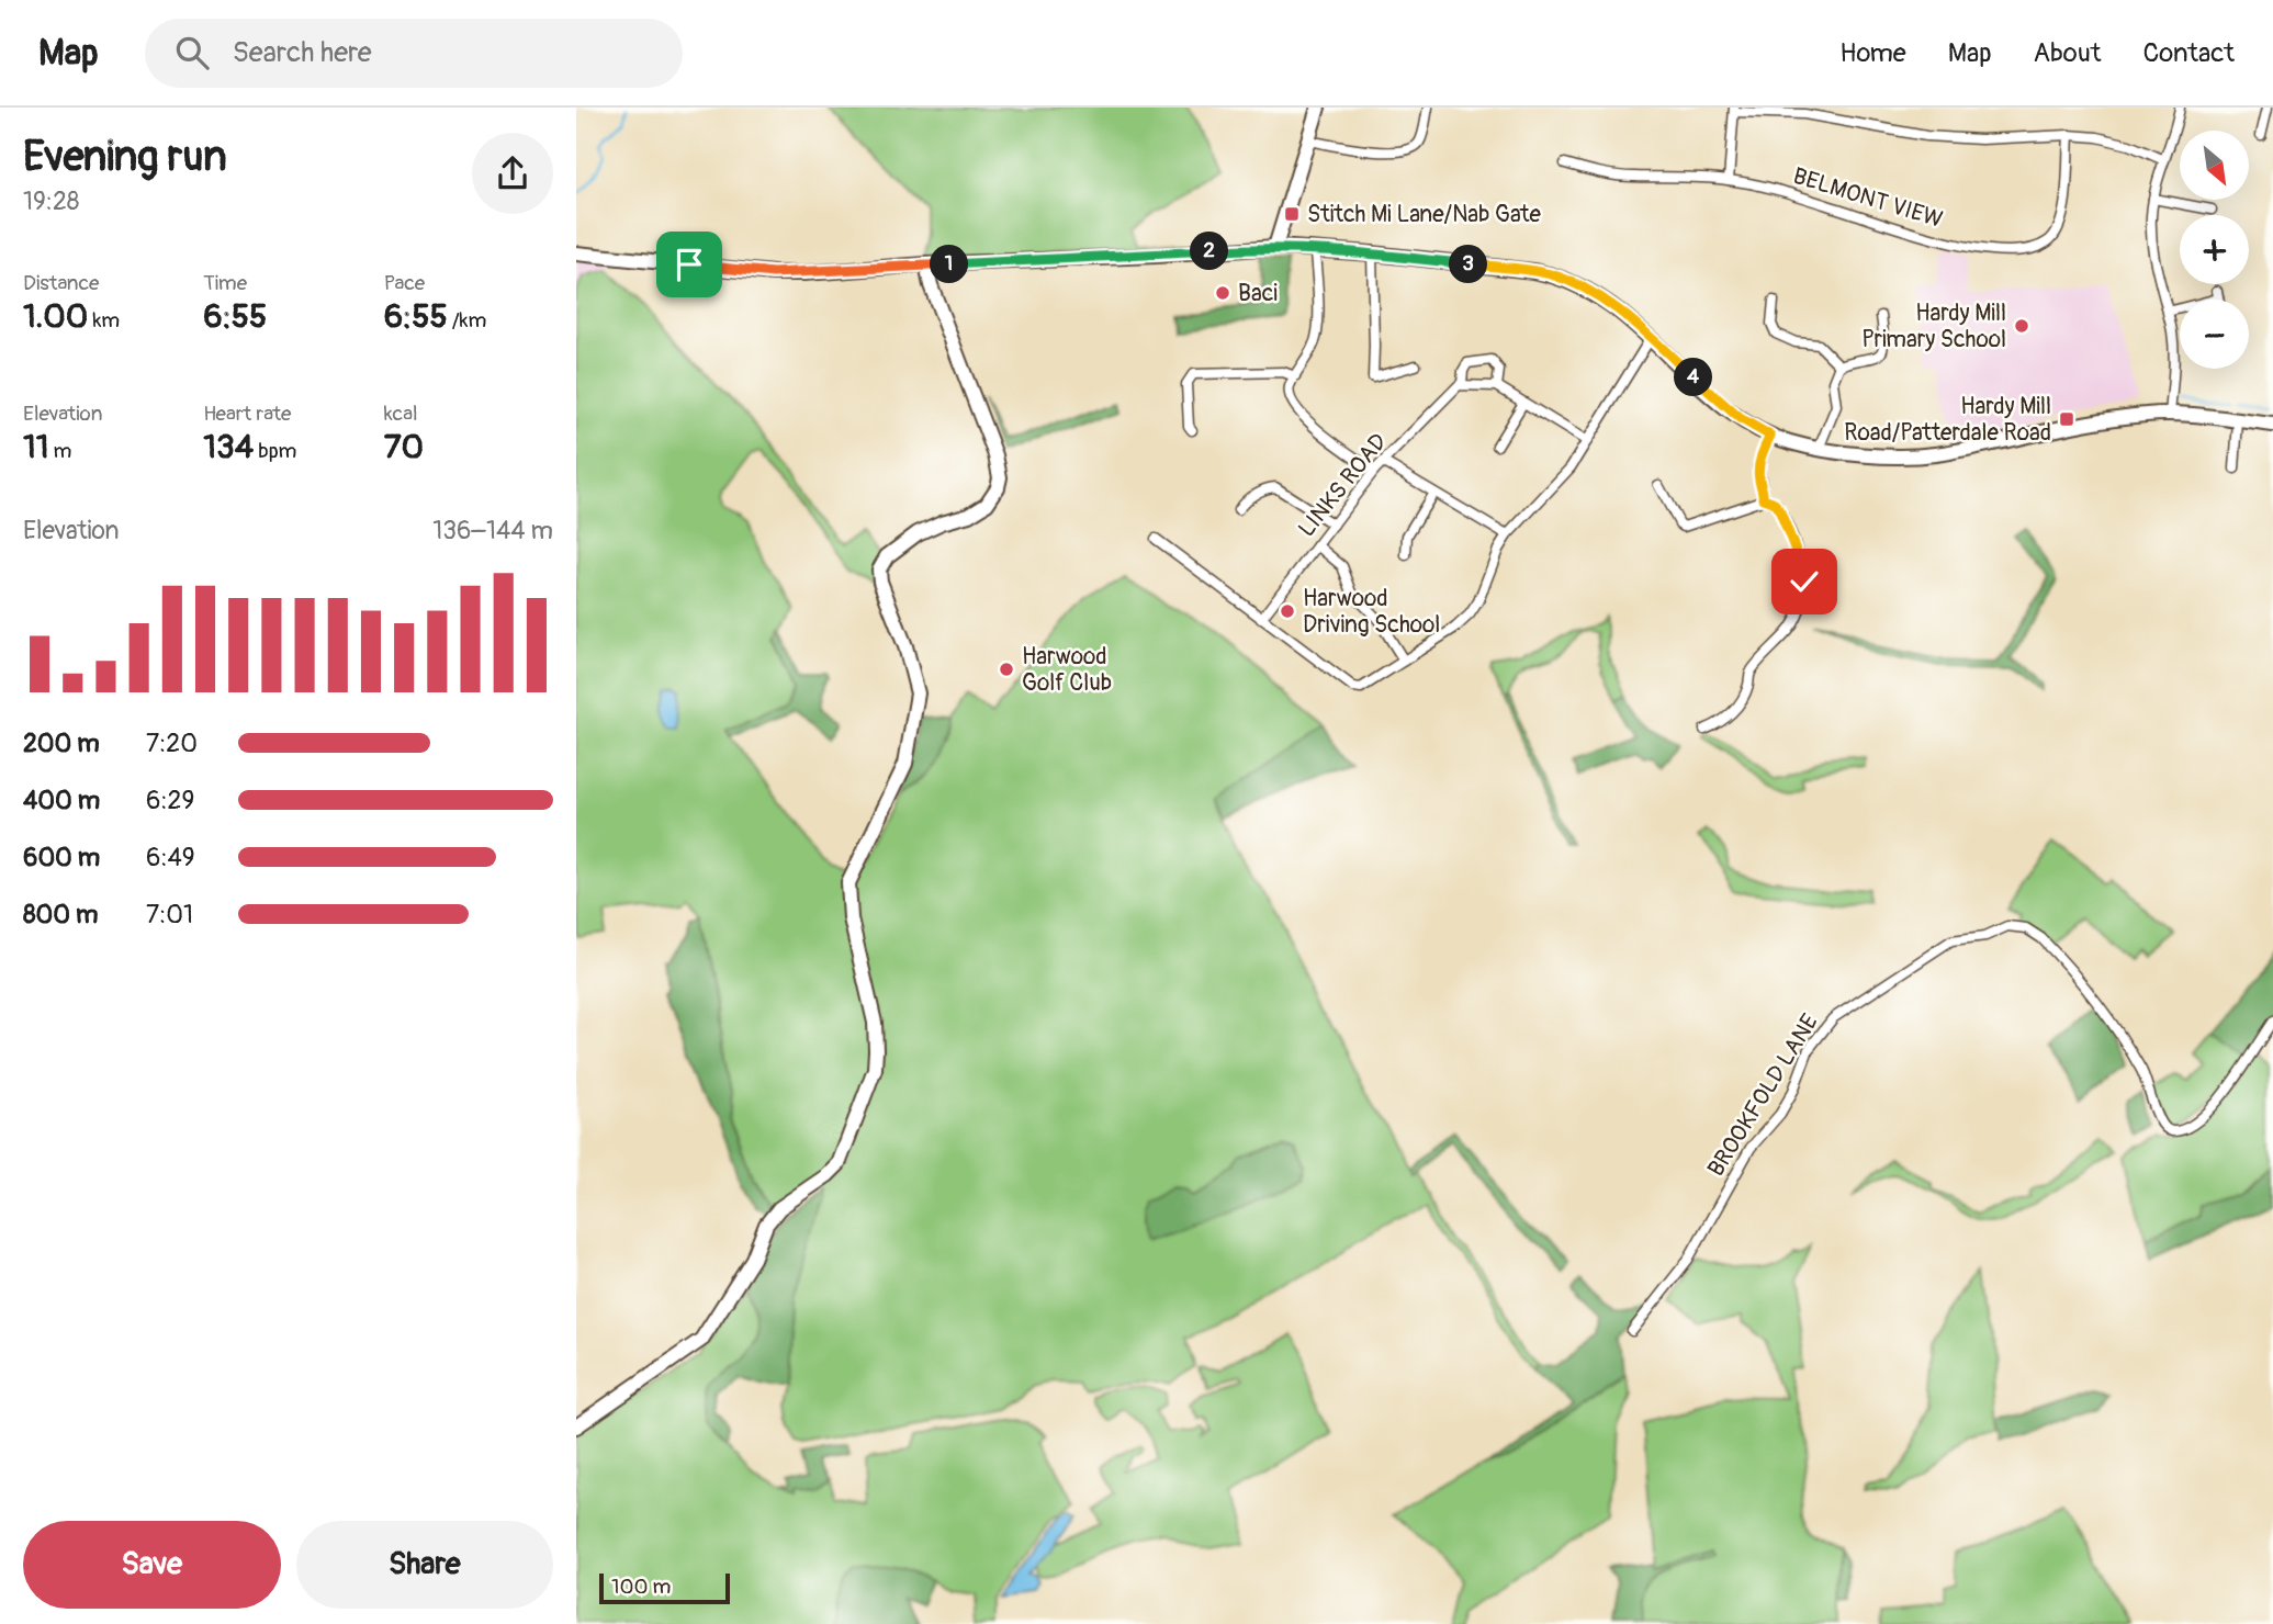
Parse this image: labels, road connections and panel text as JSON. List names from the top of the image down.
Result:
{
  "streets": {
    "street": ["BELMONT VIEW", "LINKS ROAD", "BROOKFOLD LANE"]
  },
  "places": {
    "transit": ["Stitch Mi Lane/Nab Gate", "Hardy Mill Road/Patterdale Road"],
    "other": [
      "Baci",
      "Hardy Mill Primary School",
      "Harwood Driving School",
      "Harwood Golf Club"
    ]
  },
  "scale_bar": "100 m",
  "north": "bottom right",
  "page": {
    "header": "Map",
    "search": "Search here",
    "nav": [
      "Home",
      "Map",
      "About",
      "Contact"
    ],
    "heading": ["Evening run", "19:28"],
    "map_buttons": ["+", "−"],
    "pins": [
      "2",
      "1",
      "3",
      "4"
    ],
    "stats": [
      ["Distance", "1.00 km"],
      ["Time", "6:55"],
      ["Pace", "6:55 /km"],
      ["Elevation", "11 m"],
      ["Heart rate", "134 bpm"],
      ["kcal", "70"]
    ],
    "chart": ["Elevation", "136–144 m"],
    "list": [
      {
        "name": "200 m",
        "note": "7:20"
      },
      {
        "name": "400 m",
        "note": "6:29"
      },
      {
        "name": "600 m",
        "note": "6:49"
      },
      {
        "name": "800 m",
        "note": "7:01"
      }
    ],
    "buttons": ["Save", "Share"],
    "scale": "100 m"
  }
}
